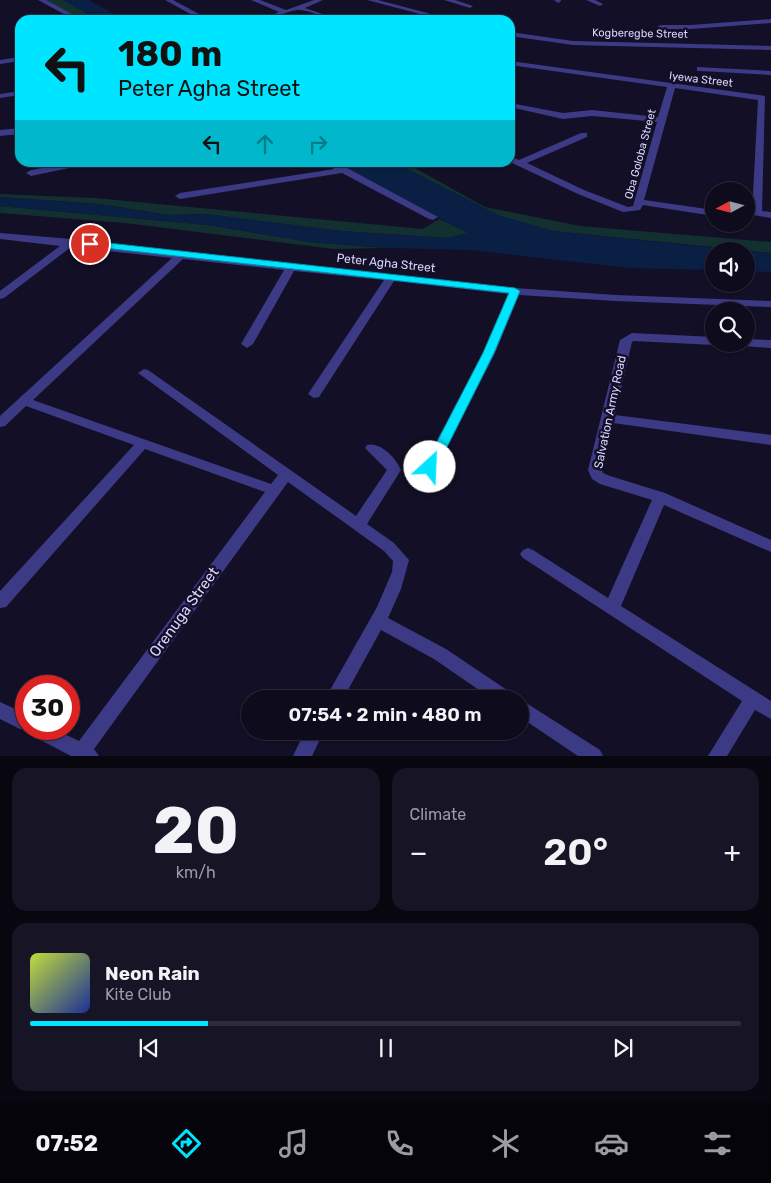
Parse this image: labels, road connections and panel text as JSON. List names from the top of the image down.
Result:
{
  "streets": {
    "street": [
      "Kogberegbe Street",
      "Iyewa Street",
      "Oba Goloba Street",
      "Peter Agha Street",
      "Salvation Army Road",
      "Orenuga Street"
    ]
  },
  "crossings": [
    ["Iyewa Street", "Oba Goloba Street"]
  ],
  "north": "left",
  "page": {
    "turn": ["180 m", "Peter Agha Street"],
    "limit": "30",
    "trip": "07:54 · 2 min · 480 m",
    "tile": [
      ["20", "km/h"],
      "Climate"
    ],
    "heat": ["−", "20°", "+"],
    "song": ["Neon Rain", "Kite Club"],
    "tabs": "07:52"
  }
}
